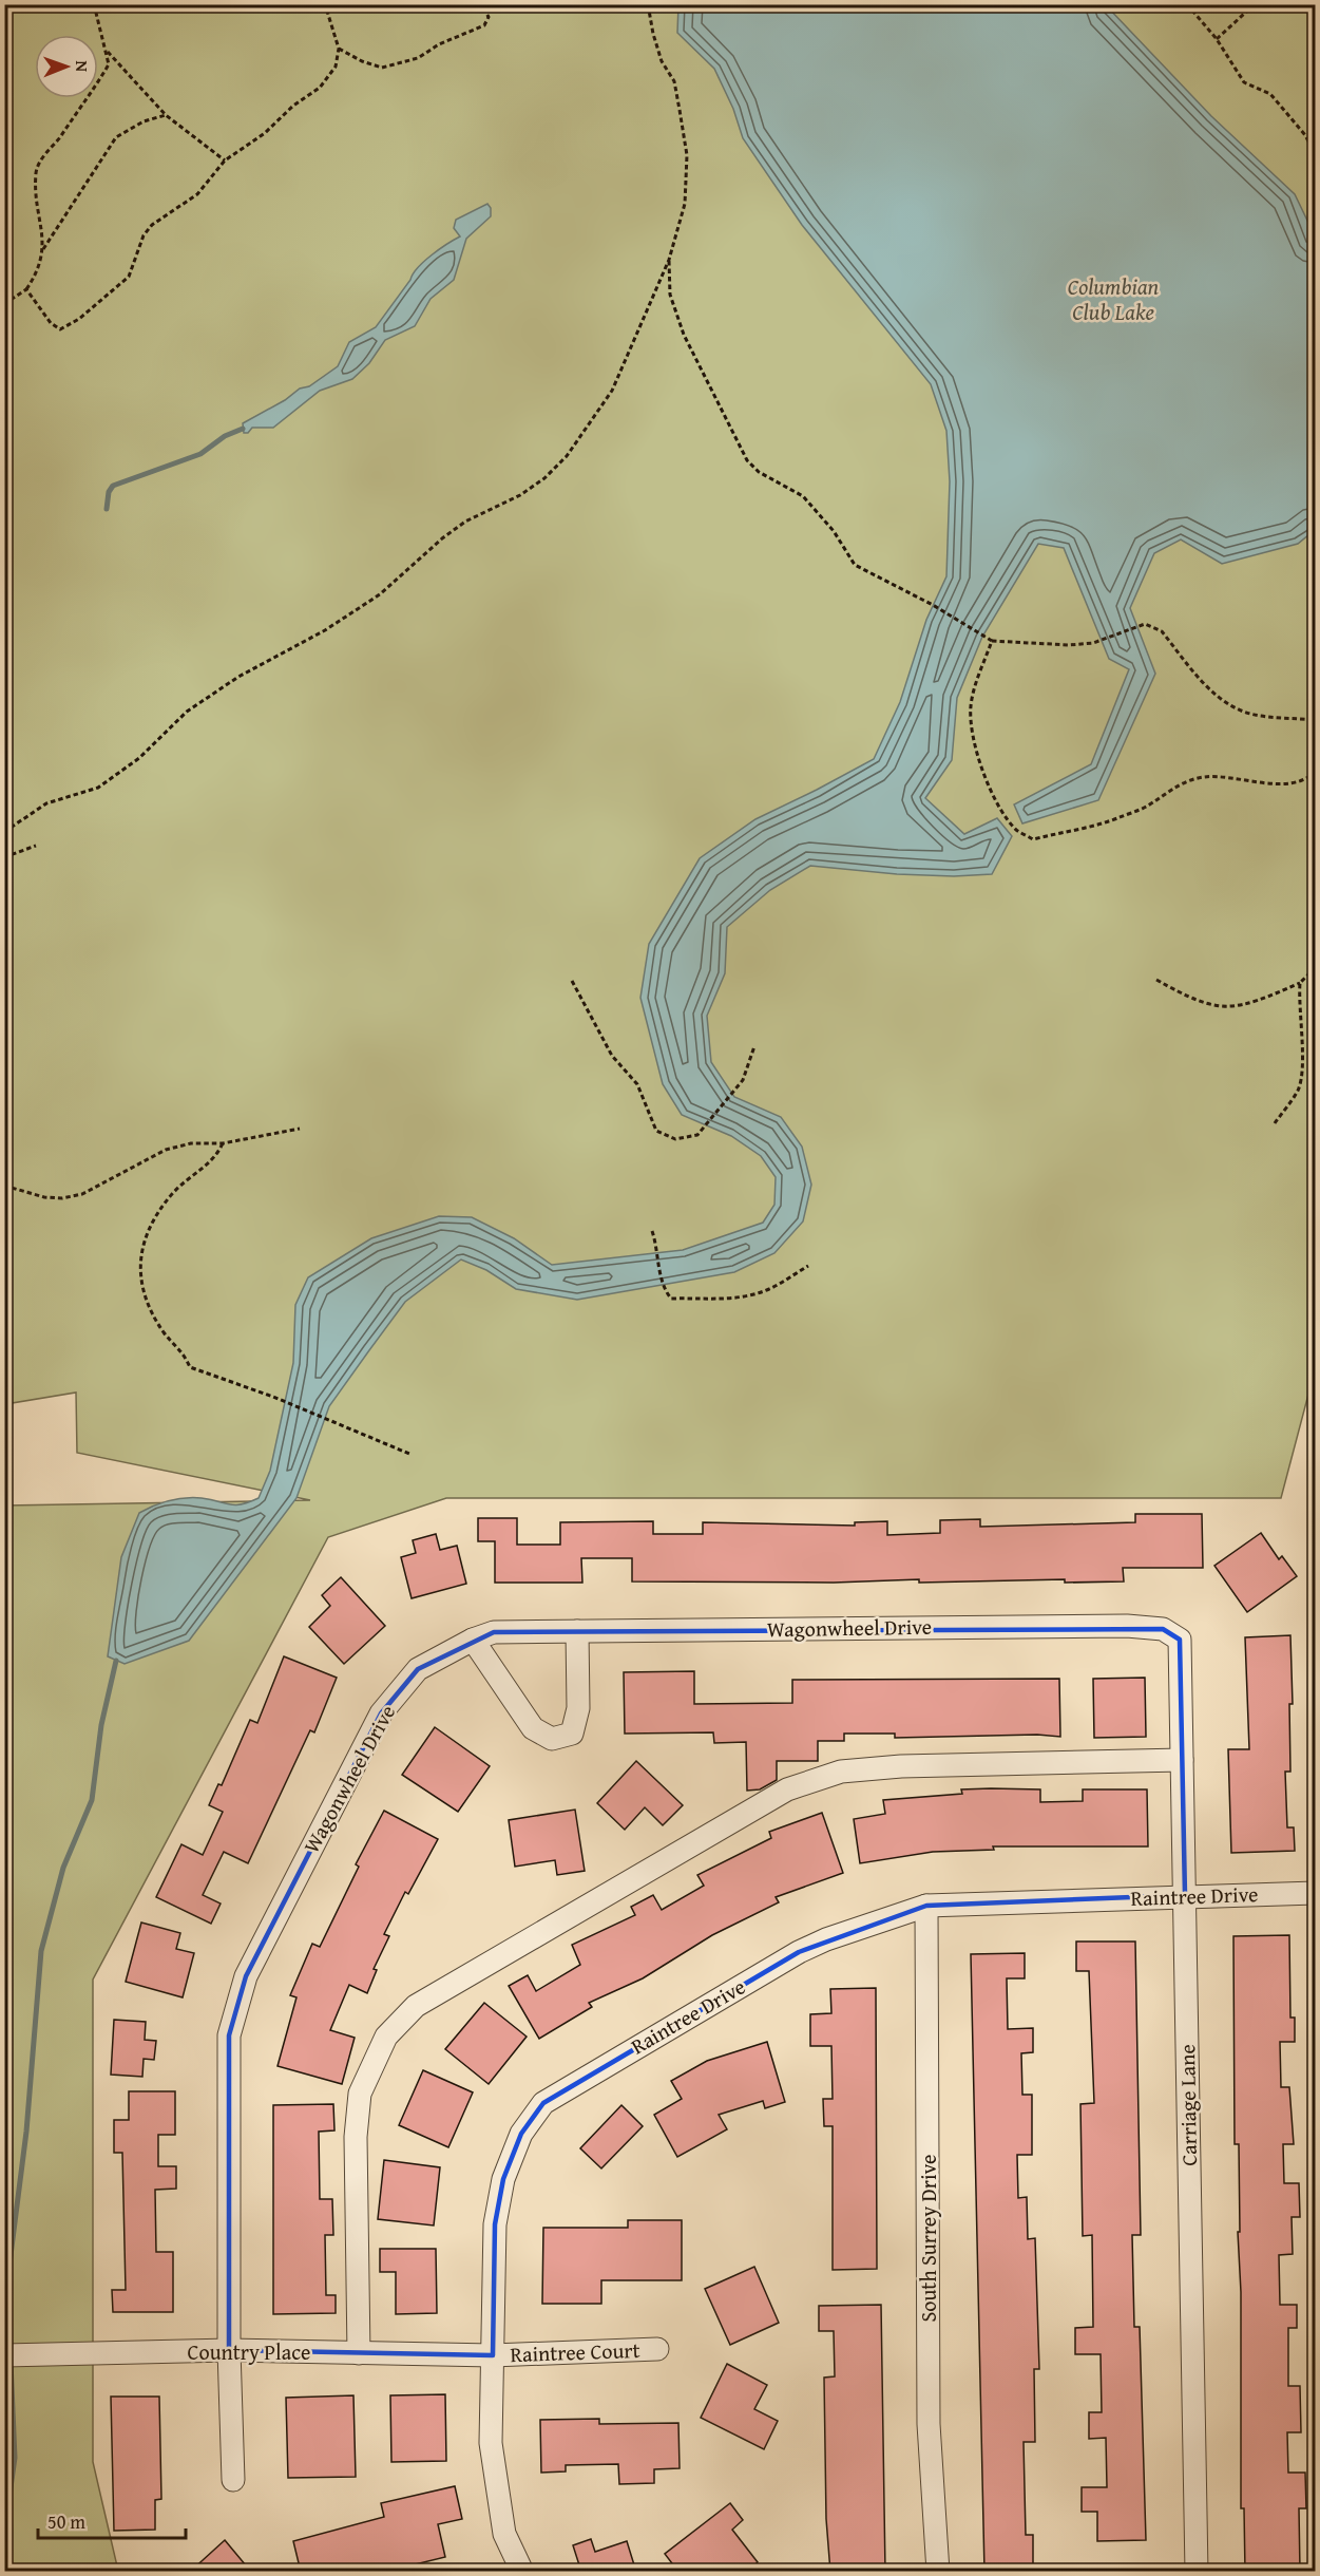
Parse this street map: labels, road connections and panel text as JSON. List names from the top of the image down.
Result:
{
  "streets": {
    "street": [
      "Wagonwheel Drive",
      "Raintree Drive",
      "Carriage Lane",
      "South Surrey Drive",
      "Country Place",
      "Raintree Court"
    ]
  },
  "crossings": [
    ["Wagonwheel Drive", "Carriage Lane"],
    ["Wagonwheel Drive", "Country Place"],
    ["Raintree Drive", "Carriage Lane"],
    ["Raintree Drive", "South Surrey Drive"],
    ["Raintree Drive", "Country Place"],
    ["Raintree Drive", "Raintree Court"],
    ["Country Place", "Raintree Court"]
  ],
  "water": ["Columbian Club Lake"],
  "scale_bar": "50 m",
  "north": "right"
}
